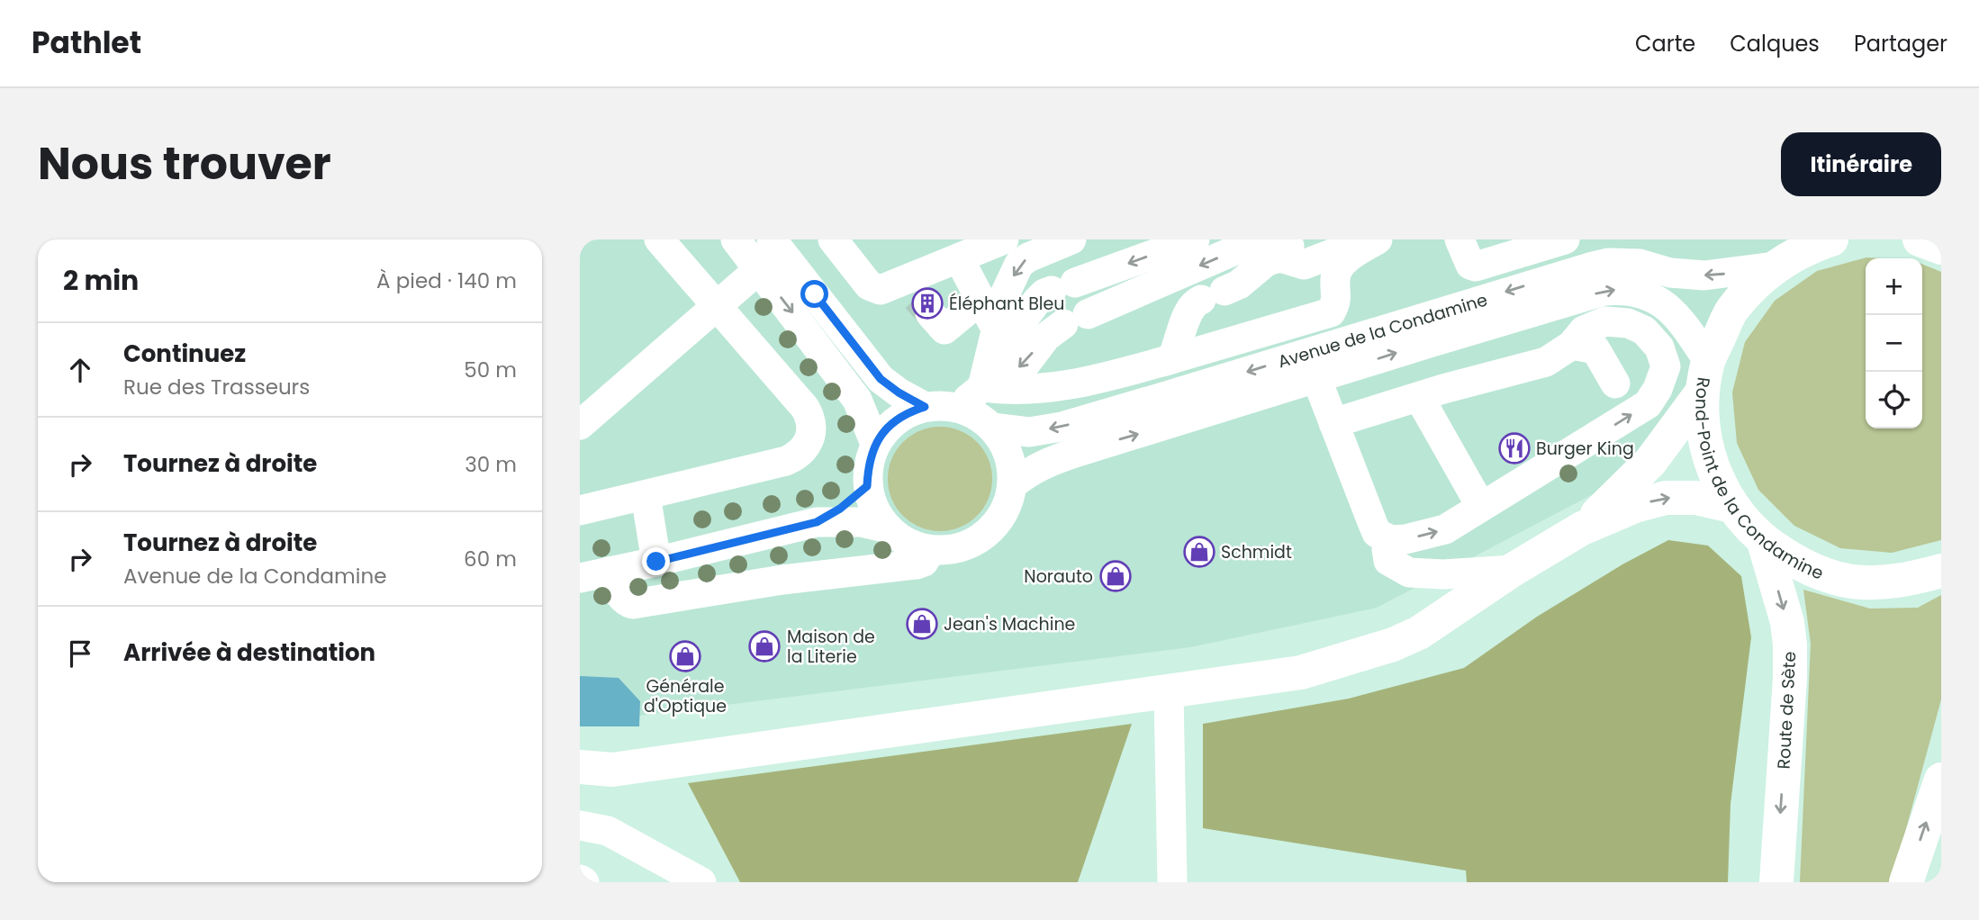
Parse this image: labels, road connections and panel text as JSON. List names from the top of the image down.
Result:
{
  "streets": {
    "main road": ["Rond-Point de la Condamine", "Route de Sète"],
    "street": ["Avenue de la Condamine"]
  },
  "crossings": [
    ["Avenue de la Condamine", "Rond-Point de la Condamine"],
    ["Rond-Point de la Condamine", "Route de Sète"]
  ],
  "places": {
    "building": ["Éléphant Bleu"],
    "restaurant": ["Burger King"],
    "shop": [
      "Schmidt",
      "Norauto",
      "Jean's Machine",
      "Maison de la Literie",
      "Générale d'Optique"
    ]
  },
  "page": {
    "header": "Pathlet",
    "nav": ["Carte", "Calques", "Partager"],
    "title": "Nous trouver",
    "buttons": "Itinéraire",
    "heading": ["2 min", "À pied · 140 m"],
    "map_buttons": ["+", "−"],
    "list": [
      ["Continuez", "Rue des Trasseurs", "50 m"],
      ["Tournez à droite", "30 m"],
      ["Tournez à droite", "Avenue de la Condamine", "60 m"],
      "Arrivée à destination"
    ]
  }
}
